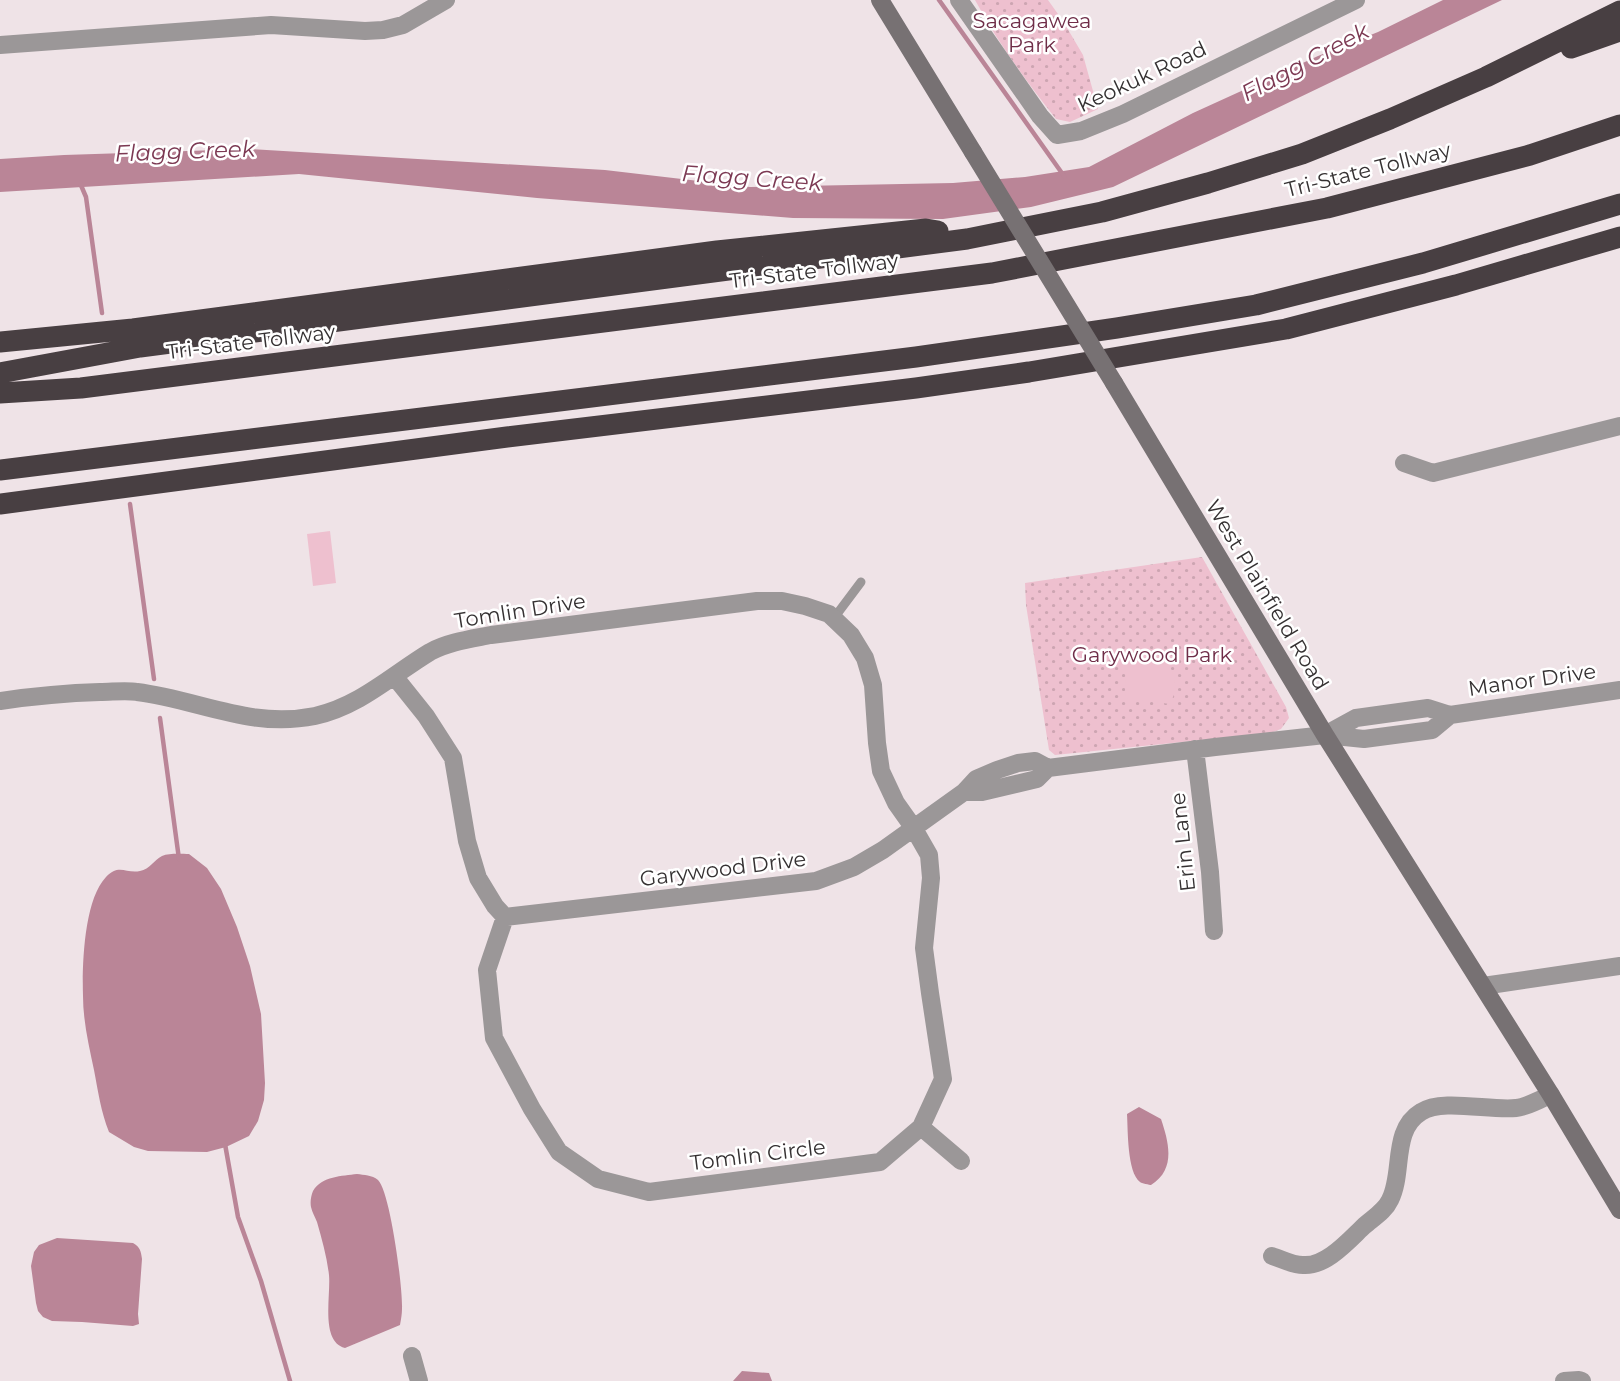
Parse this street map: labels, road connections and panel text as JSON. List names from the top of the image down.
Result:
{
  "streets": {
    "highway": ["Tri-State Tollway"],
    "main road": ["West Plainfield Road"],
    "street": [
      "Keokuk Road",
      "Tomlin Drive",
      "Manor Drive",
      "Erin Lane",
      "Garywood Drive",
      "Tomlin Circle"
    ]
  },
  "crossings": [
    ["West Plainfield Road", "Manor Drive"],
    ["West Plainfield Road", "Garywood Drive"],
    ["Tomlin Drive", "Garywood Drive"],
    ["Tomlin Drive", "Tomlin Circle"],
    ["Manor Drive", "Garywood Drive"],
    ["Erin Lane", "Garywood Drive"],
    ["Garywood Drive", "Tomlin Circle"]
  ],
  "water": ["Flagg Creek"],
  "parks": ["Sacagawea Park", "Garywood Park"]
}
